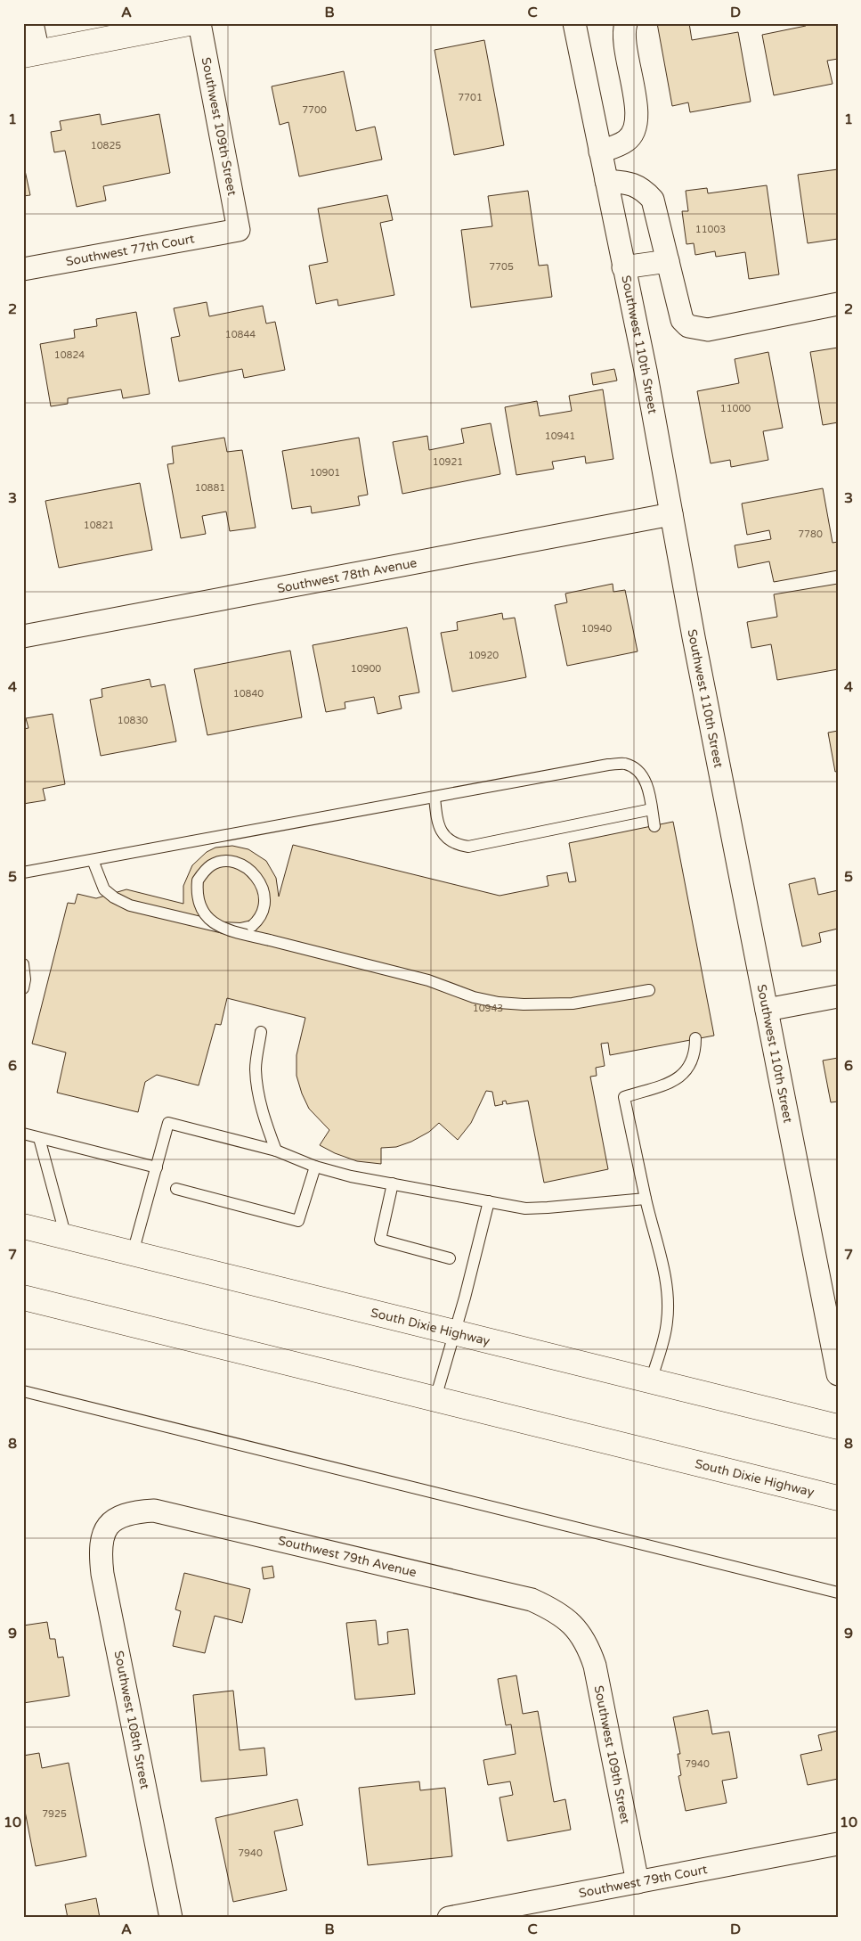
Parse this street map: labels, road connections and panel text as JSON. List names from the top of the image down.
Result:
{
  "streets": {
    "main road": ["South Dixie Highway"],
    "street": [
      "Southwest 109th Street",
      "Southwest 77th Court",
      "Southwest 110th Street",
      "Southwest 78th Avenue",
      "Southwest 79th Avenue",
      "Southwest 108th Street",
      "Southwest 79th Court"
    ]
  },
  "crossings": [
    ["Southwest 109th Street", "Southwest 77th Court"],
    ["Southwest 109th Street", "Southwest 79th Avenue"],
    ["Southwest 109th Street", "Southwest 79th Court"],
    ["Southwest 110th Street", "Southwest 78th Avenue"],
    ["Southwest 79th Avenue", "Southwest 108th Street"]
  ],
  "house_numbers": [
    "7701",
    "7700",
    "10825",
    "11003",
    "7705",
    "10844",
    "10824",
    "11000",
    "10941",
    "10921",
    "10901",
    "10881",
    "10821",
    "7780",
    "10940",
    "10920",
    "10900",
    "10840",
    "10830",
    "10943",
    "7940",
    "7925",
    "7940"
  ],
  "grid": {
    "columns": [
      "A",
      "B",
      "C",
      "D"
    ],
    "rows": [
      "1",
      "2",
      "3",
      "4",
      "5",
      "6",
      "7",
      "8",
      "9",
      "10"
    ]
  }
}
